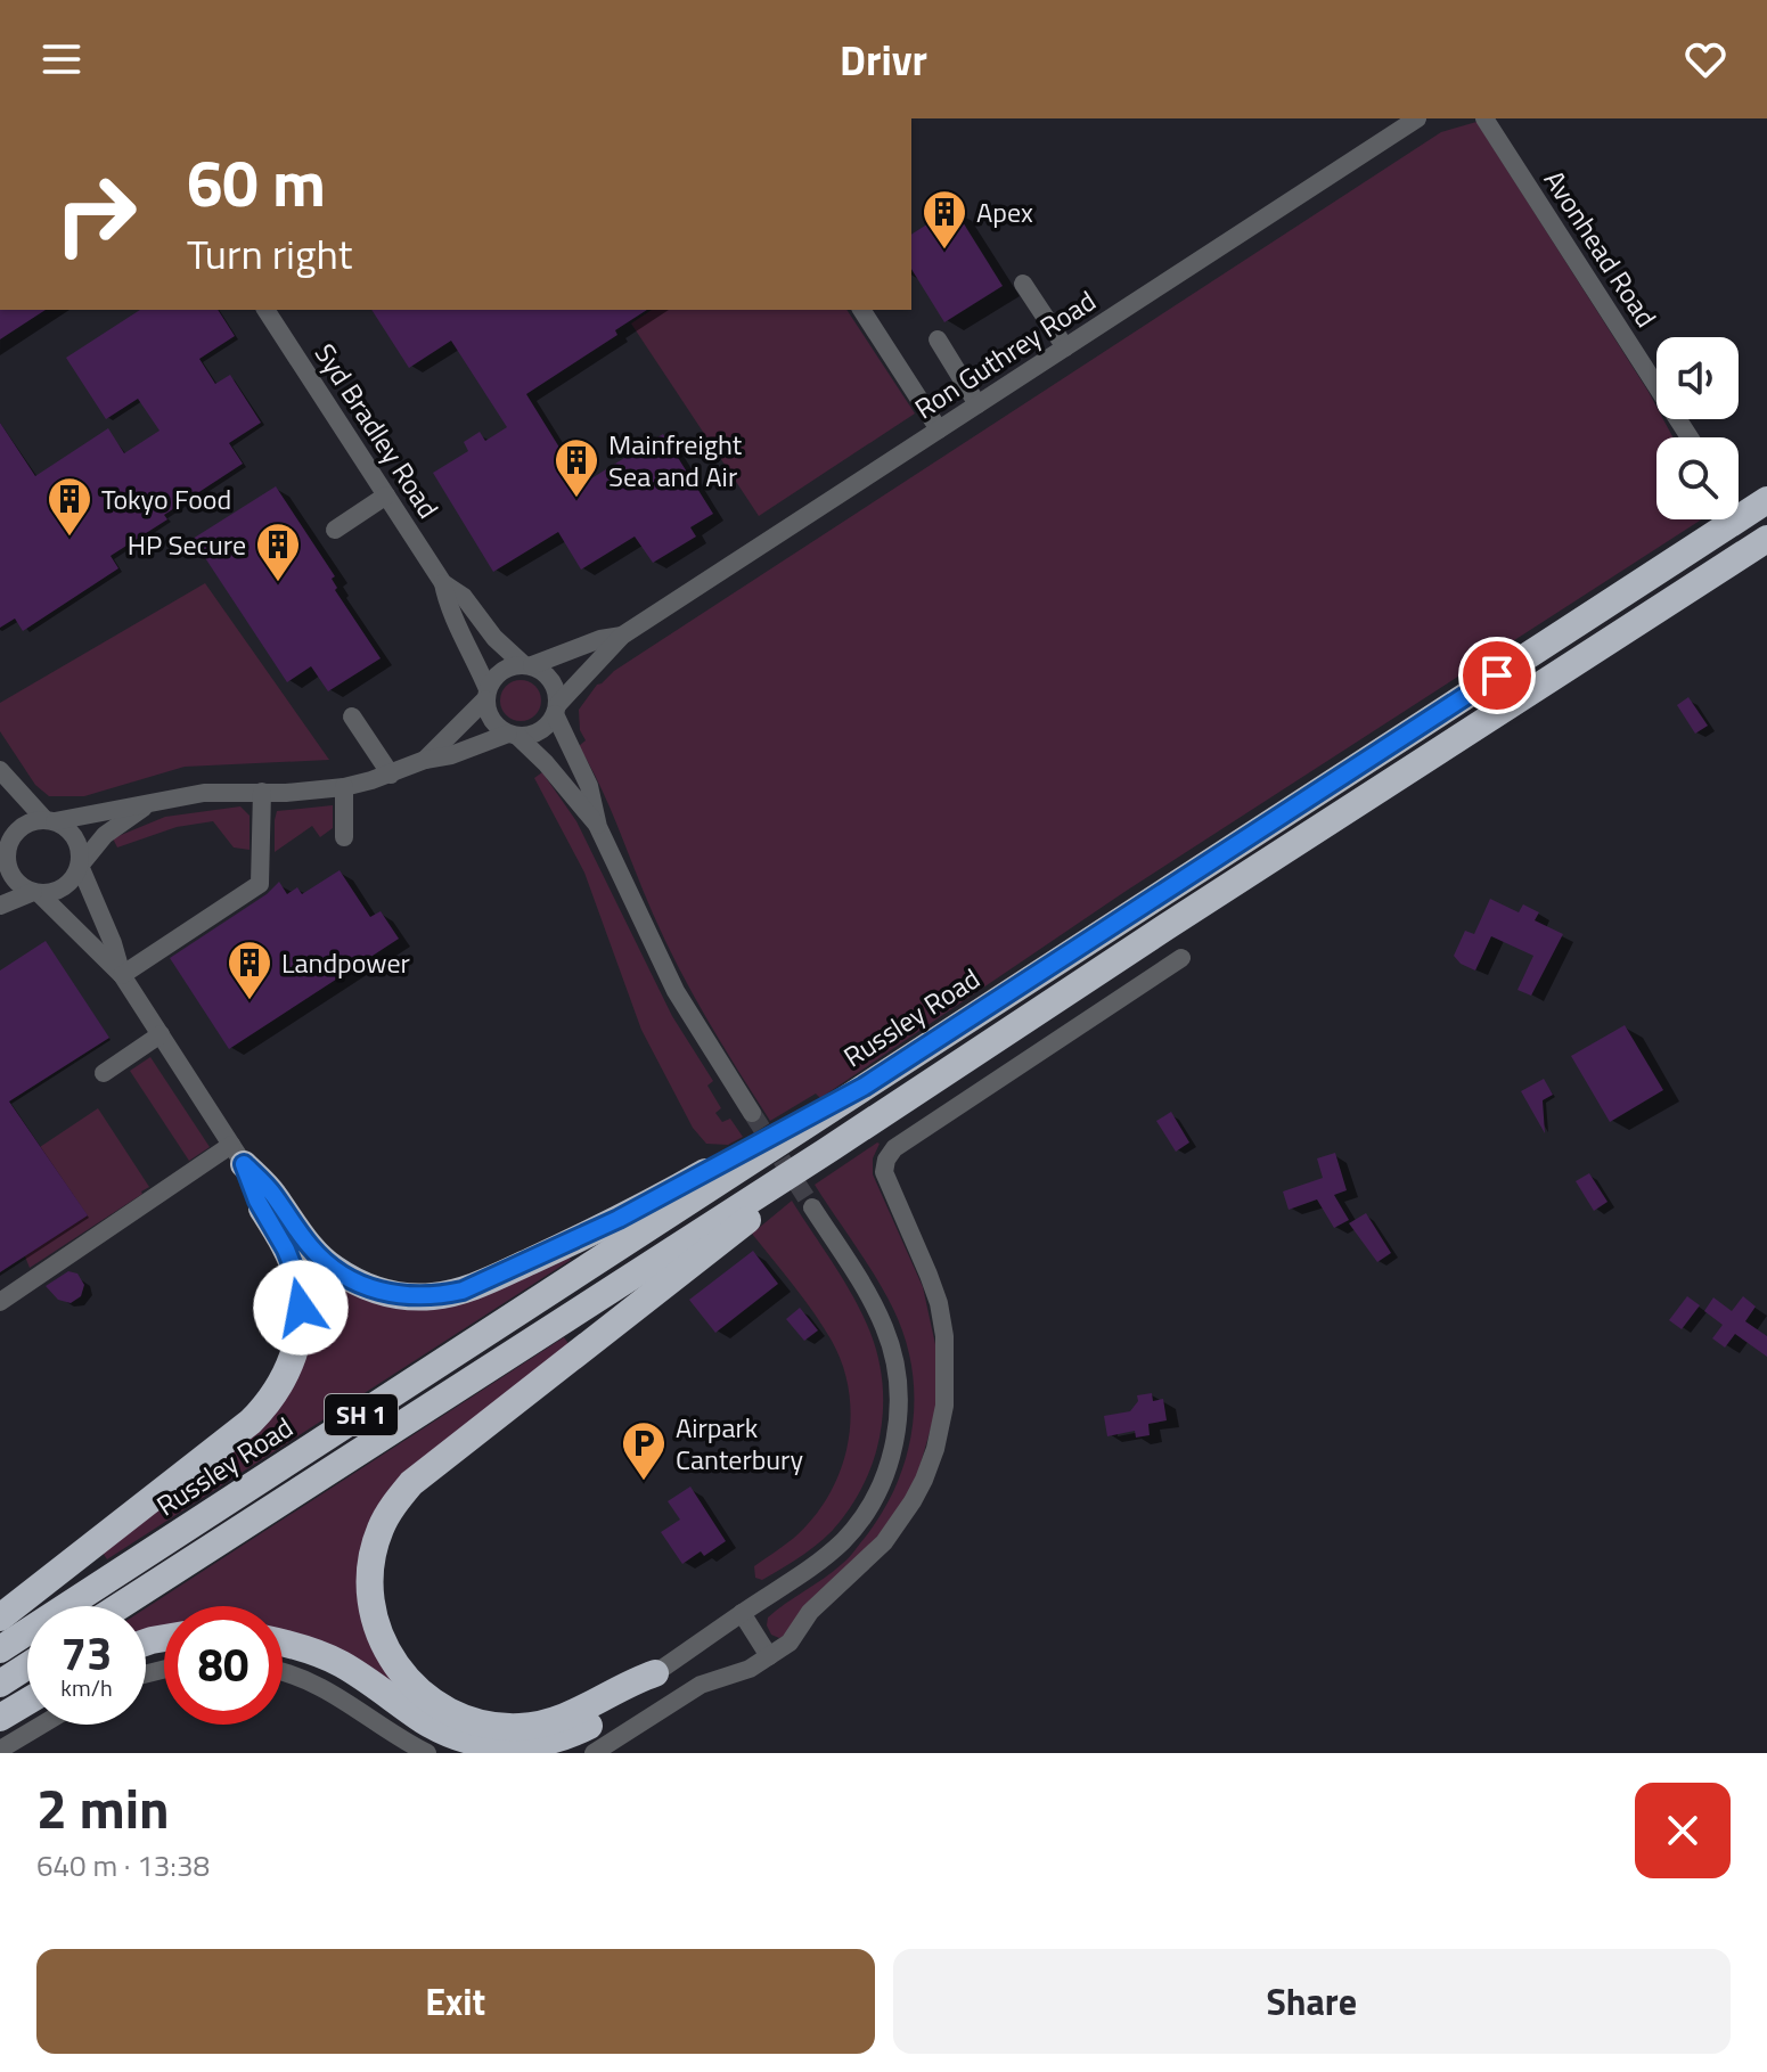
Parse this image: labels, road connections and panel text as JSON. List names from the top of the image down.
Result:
{
  "streets": {
    "highway": ["Russley Road", "SH 1"],
    "street": ["Avonhead Road", "Ron Guthrey Road", "Syd Bradley Road"]
  },
  "crossings": [
    ["Ron Guthrey Road", "Syd Bradley Road"]
  ],
  "places": {
    "building": [
      "Apex",
      "Mainfreight Sea and Air",
      "Tokyo Food",
      "HP Secure",
      "Landpower"
    ],
    "parking": ["Airpark Canterbury"]
  },
  "page": {
    "header": "Drivr",
    "turn": ["60 m", "Turn right"],
    "speed": "73 km/h",
    "limit": "80",
    "heading": ["2 min", "640 m · 13:38"],
    "buttons": ["Exit", "Share"]
  }
}
